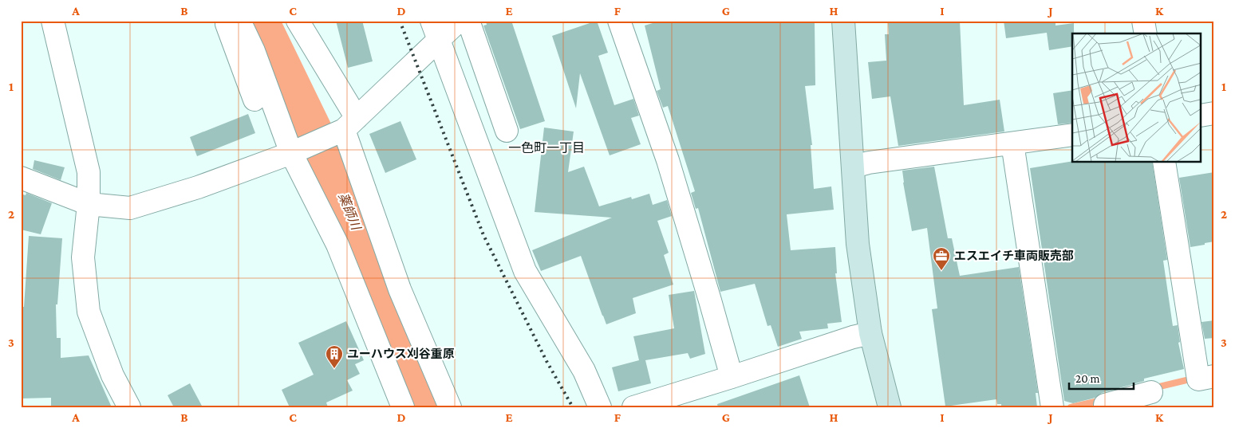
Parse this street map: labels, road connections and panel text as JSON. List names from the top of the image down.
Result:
{
  "districts": ["一色町一丁目"],
  "water": ["薬師川"],
  "places": {
    "office": ["エスエイチ車両販売部"],
    "building": ["ユーハウス刈谷重原"]
  },
  "scale_bar": "20 m",
  "grid": {
    "columns": [
      "A",
      "B",
      "C",
      "D",
      "E",
      "F",
      "G",
      "H",
      "I",
      "J",
      "K"
    ],
    "rows": ["1", "2", "3"]
  }
}
